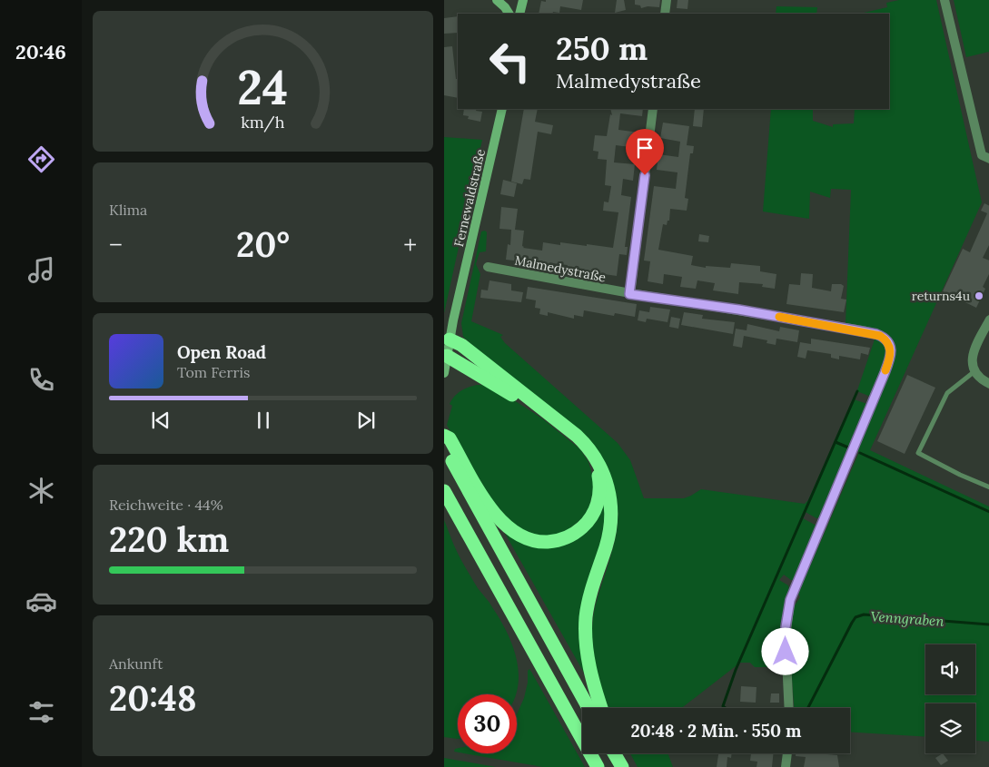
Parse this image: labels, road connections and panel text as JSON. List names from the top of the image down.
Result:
{
  "streets": {
    "main road": ["Fernewaldstraße"],
    "street": ["Malmedystraße"]
  },
  "water": ["Venngraben"],
  "places": ["returns4u"],
  "page": {
    "tabs": "20:46",
    "turn": ["250 m", "Malmedystraße"],
    "tile": [
      "Klima",
      ["Reichweite · 44%", "220 km"],
      ["Ankunft", "20:48"]
    ],
    "heat": ["−", "20°", "+"],
    "song": ["Open Road", "Tom Ferris"],
    "limit": "30",
    "trip": "20:48 · 2 Min. · 550 m",
    "gauge": ["24", "km/h"]
  }
}
